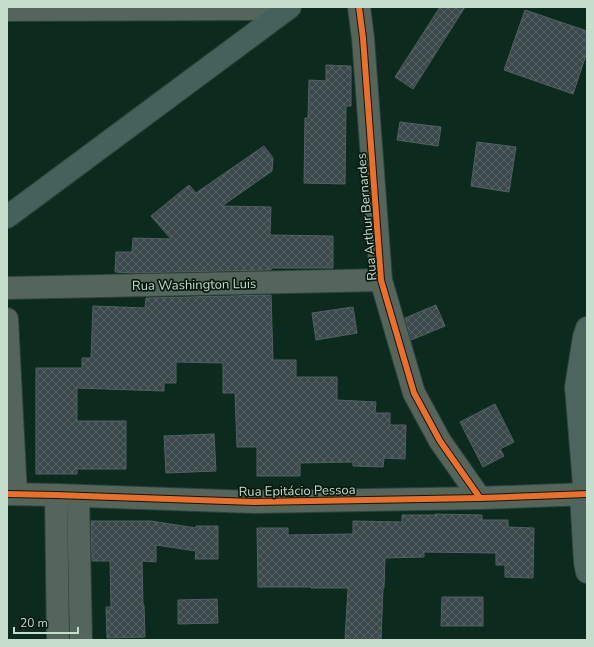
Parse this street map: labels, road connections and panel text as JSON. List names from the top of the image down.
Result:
{
  "streets": {
    "street": ["Rua Arthur Bernardes", "Rua Washington Luis", "Rua Epitácio Pessoa"]
  },
  "crossings": [
    ["Rua Arthur Bernardes", "Rua Washington Luis"],
    ["Rua Arthur Bernardes", "Rua Epitácio Pessoa"]
  ],
  "scale_bar": "20 m"
}
